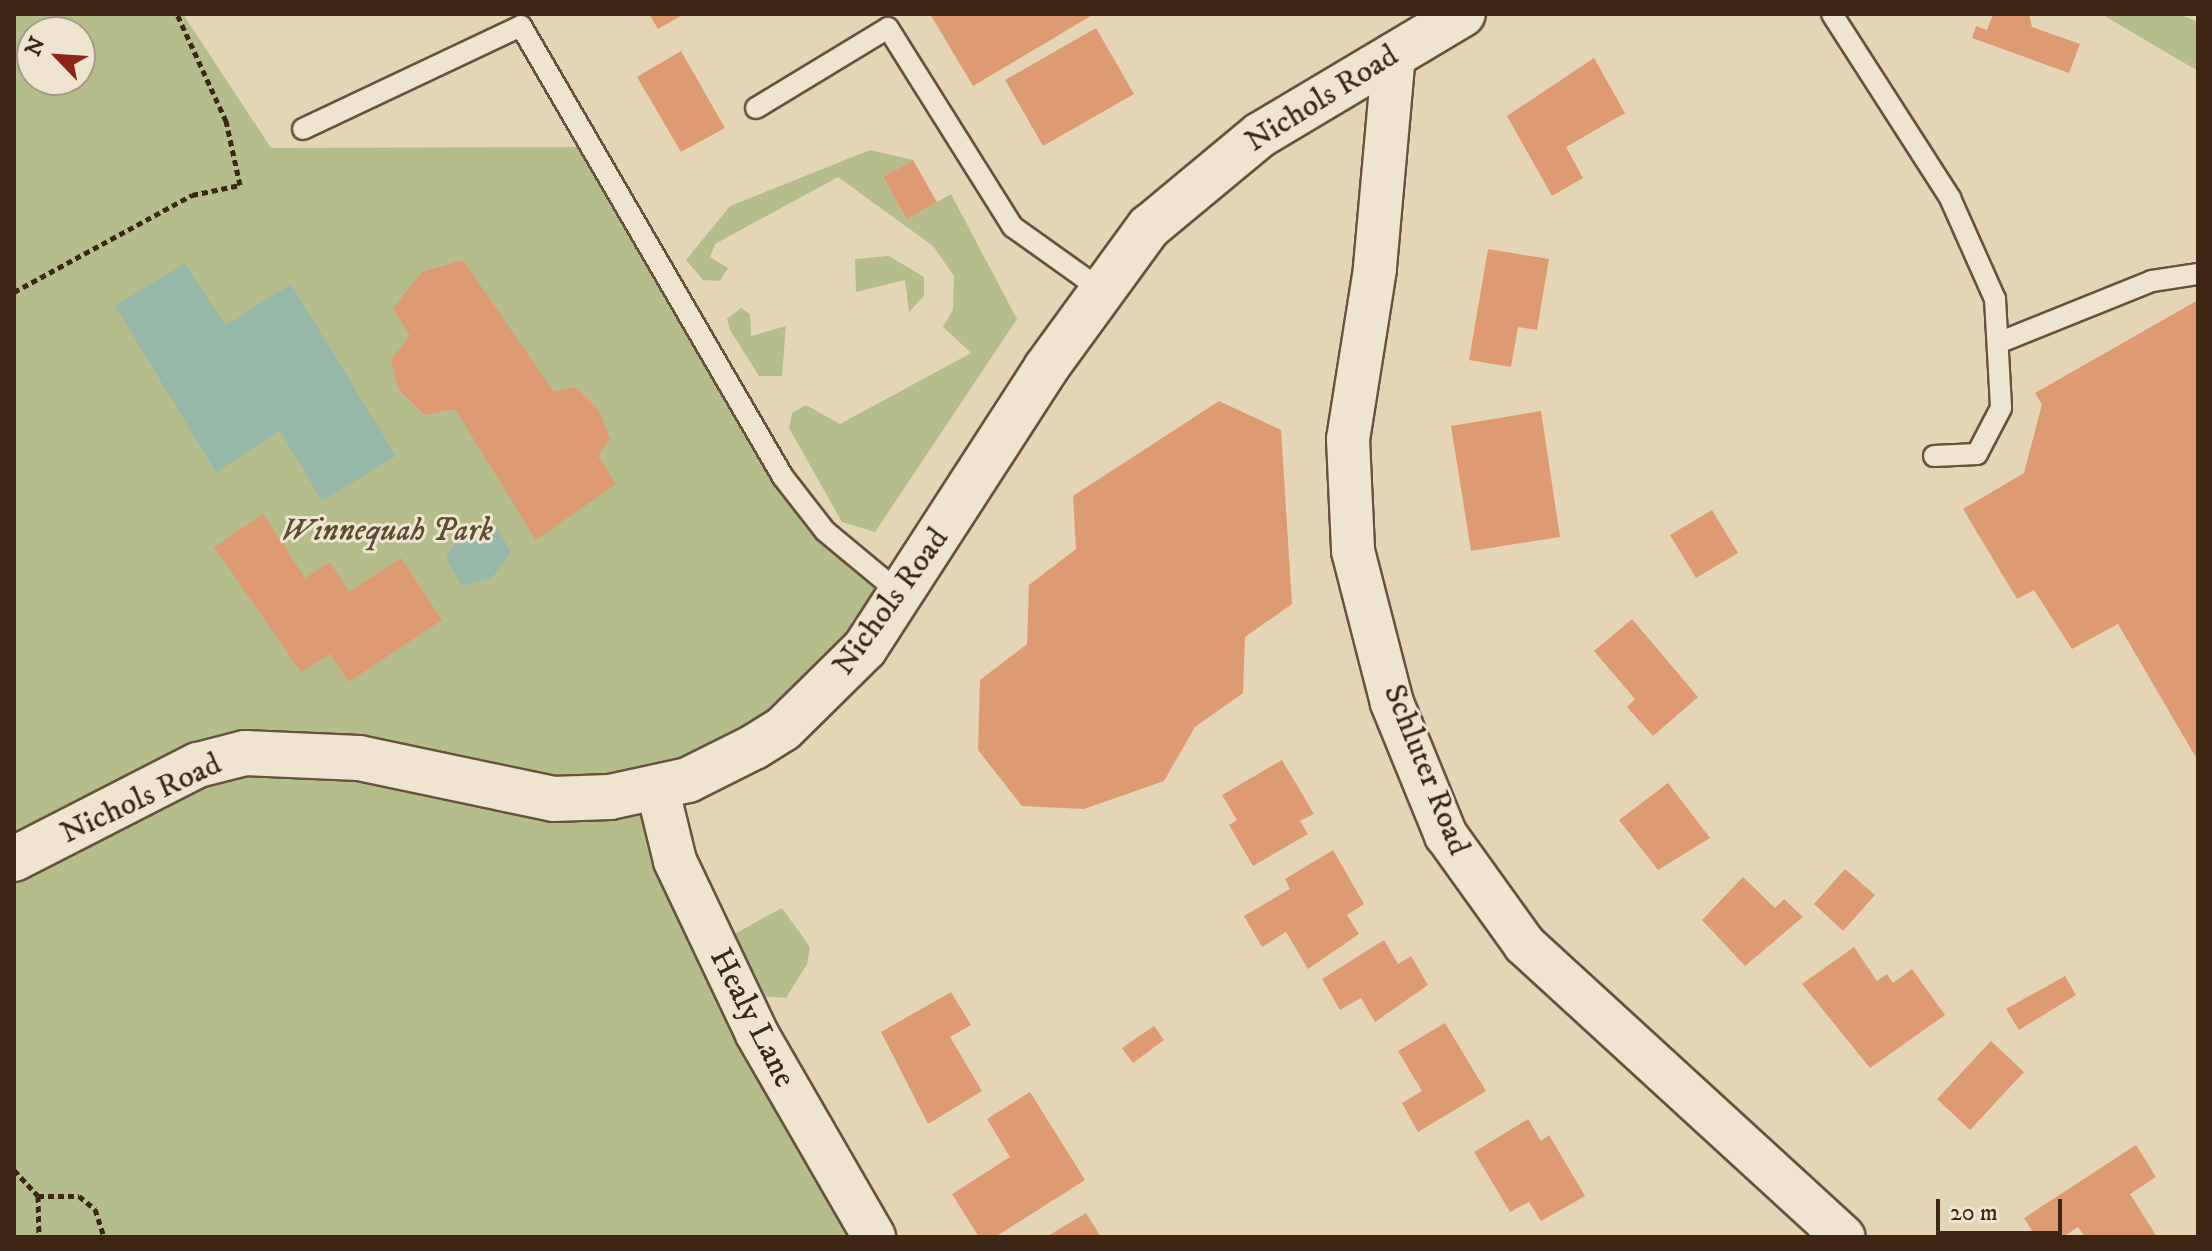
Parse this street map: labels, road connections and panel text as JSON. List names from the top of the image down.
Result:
{
  "streets": {
    "street": ["Nichols Road", "Schluter Road", "Healy Lane"]
  },
  "crossings": [
    ["Nichols Road", "Schluter Road"],
    ["Nichols Road", "Healy Lane"]
  ],
  "parks": ["Winnequah Park"],
  "scale_bar": "20 m",
  "north": "top left"
}
